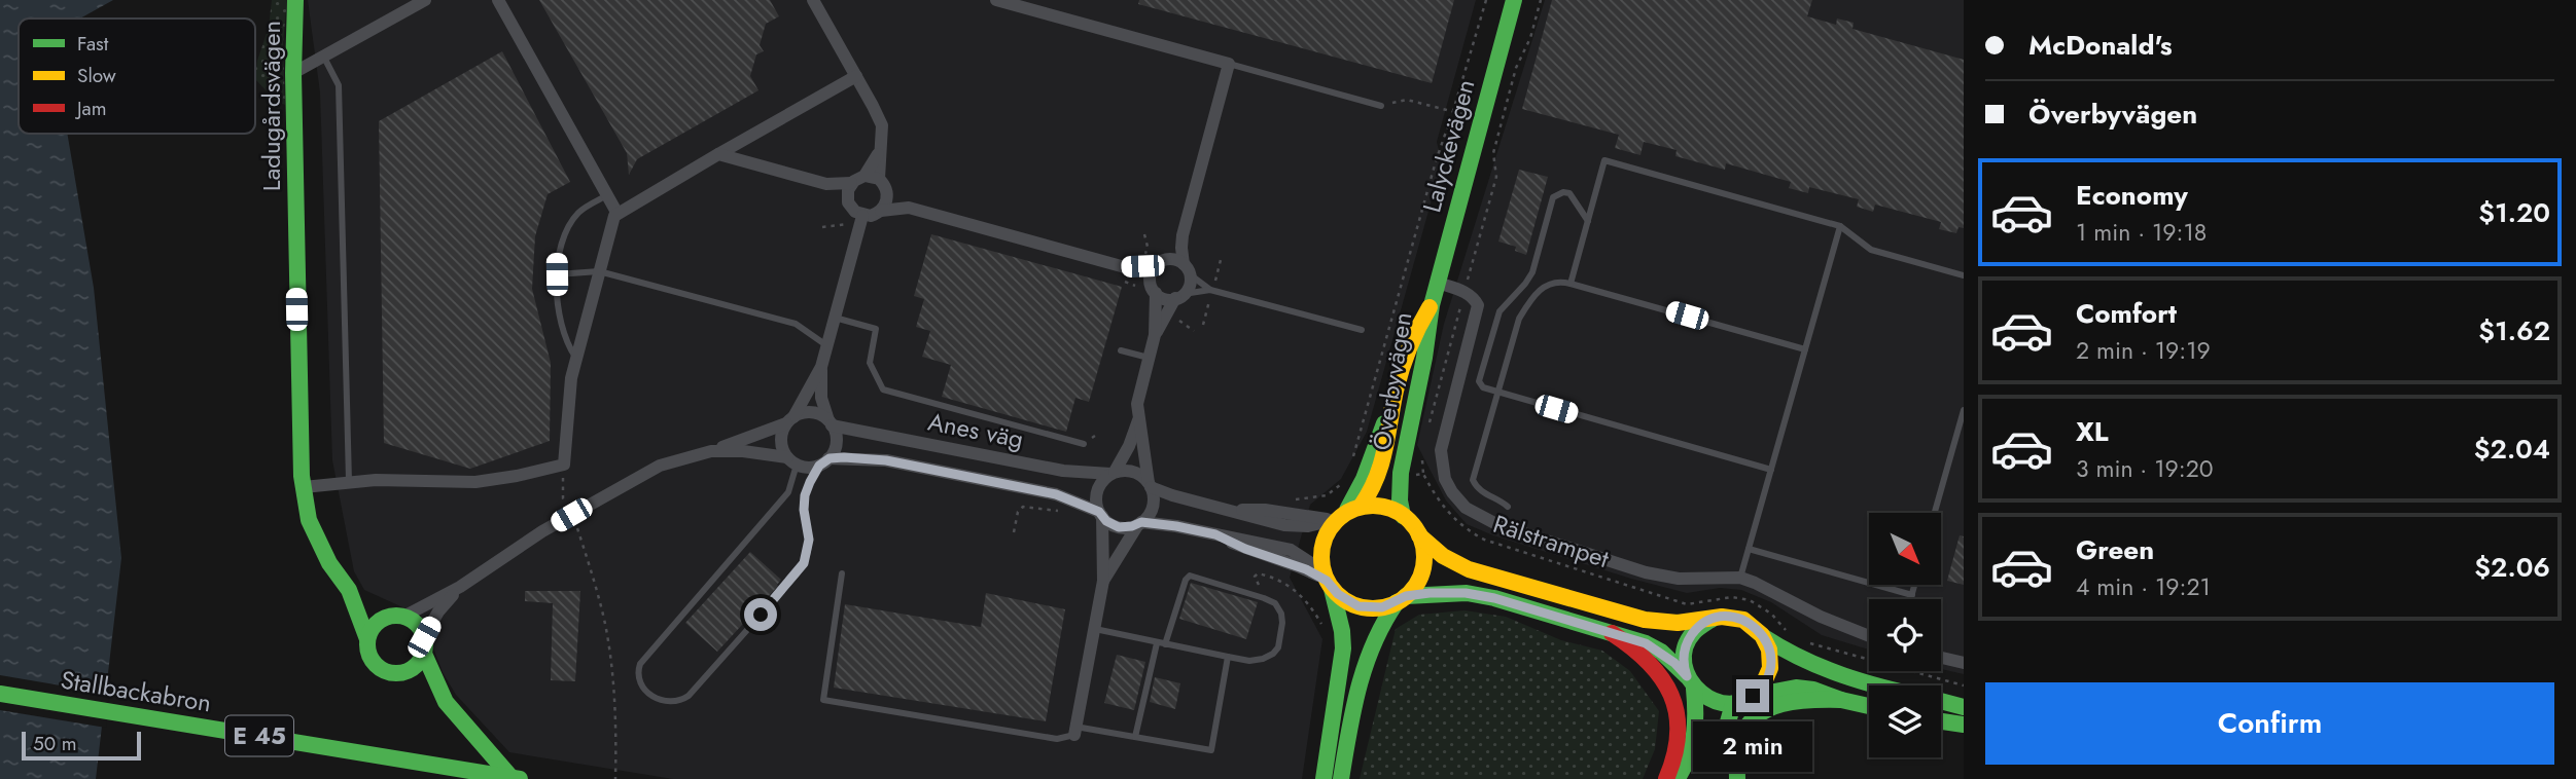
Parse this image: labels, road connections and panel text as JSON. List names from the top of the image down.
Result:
{
  "streets": {
    "main road": [
      "Ladugårdsvägen",
      "Lalyckevägen",
      "Överbyvägen",
      "Stallbackabron",
      "E 45"
    ],
    "street": ["Anes väg"],
    "path": ["Rälstrampet"]
  },
  "crossings": [
    ["Lalyckevägen", "Överbyvägen"]
  ],
  "legend": ["Fast", "Slow", "Jam"],
  "scale_bar": "50 m",
  "north": "bottom right",
  "page": {
    "banner": ["McDonald's", "Överbyvägen"],
    "list": [
      {
        "name": "Economy",
        "note": "1 min · 19:18",
        "value": "$1.20"
      },
      {
        "name": "Comfort",
        "note": "2 min · 19:19",
        "value": "$1.62"
      },
      {
        "name": "XL",
        "note": "3 min · 19:20",
        "value": "$2.04"
      },
      {
        "name": "Green",
        "note": "4 min · 19:21",
        "value": "$2.06"
      }
    ],
    "buttons": "Confirm",
    "bubble": "2 min",
    "scale": "50 m"
  }
}
